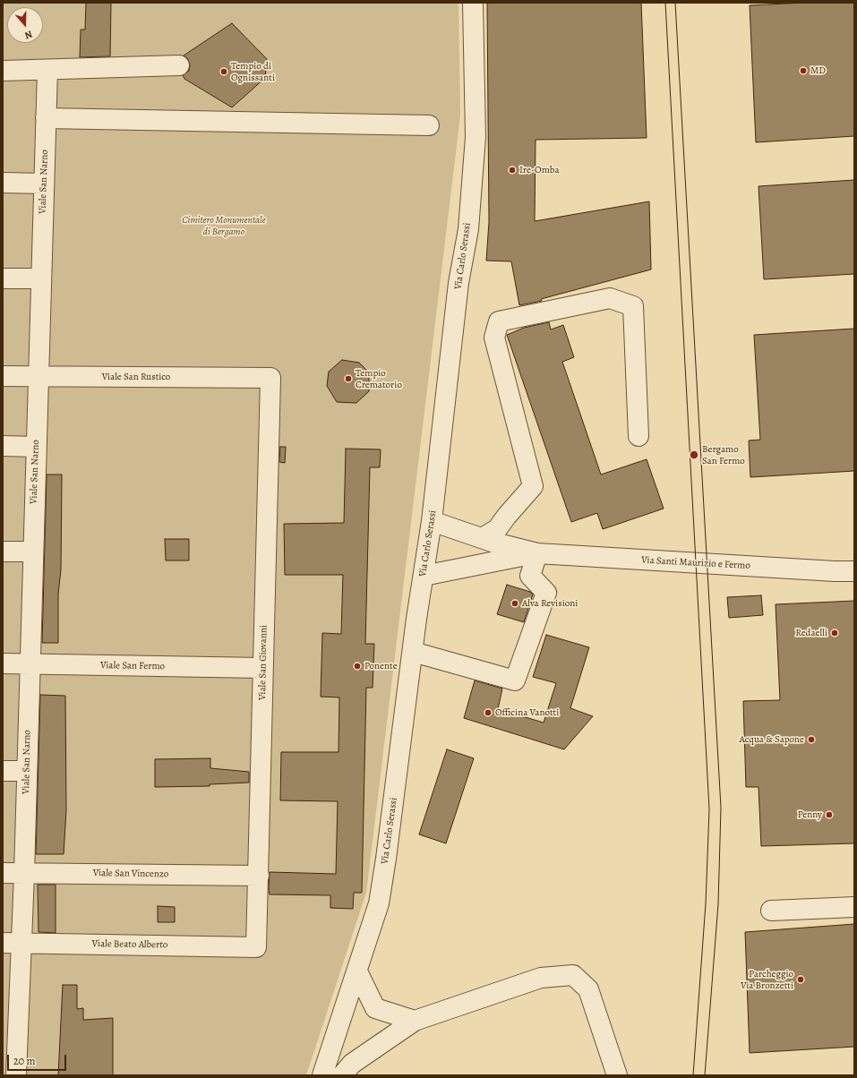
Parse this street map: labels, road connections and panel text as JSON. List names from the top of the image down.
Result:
{
  "streets": {
    "street": [
      "Viale San Narno",
      "Via Carlo Serassi",
      "Viale San Rustico",
      "Via Santi Maurizio e Fermo",
      "Viale San Giovanni",
      "Viale San Fermo",
      "Viale San Vincenzo",
      "Viale Beato Alberto"
    ]
  },
  "crossings": [
    ["Viale San Narno", "Viale San Rustico"],
    ["Viale San Narno", "Viale San Fermo"],
    ["Viale San Narno", "Viale San Vincenzo"],
    ["Viale San Narno", "Viale Beato Alberto"],
    ["Via Carlo Serassi", "Via Santi Maurizio e Fermo"],
    ["Viale San Rustico", "Viale San Giovanni"],
    ["Viale San Giovanni", "Viale San Fermo"],
    ["Viale San Giovanni", "Viale San Vincenzo"],
    ["Viale San Giovanni", "Viale Beato Alberto"]
  ],
  "parks": ["Cimitero Monumentale di Bergamo"],
  "places": [
    "MD",
    "Tempio di Ognissanti",
    "Ire-Omba",
    "Tempio Crematorio",
    "Bergamo San Fermo",
    "Alva Revisioni",
    "Redaelli",
    "Ponente",
    "Officina Vanotti",
    "Acqua & Sapone",
    "Penny",
    "Parcheggio Via Bronzetti"
  ],
  "scale_bar": "20 m",
  "north": "bottom"
}
